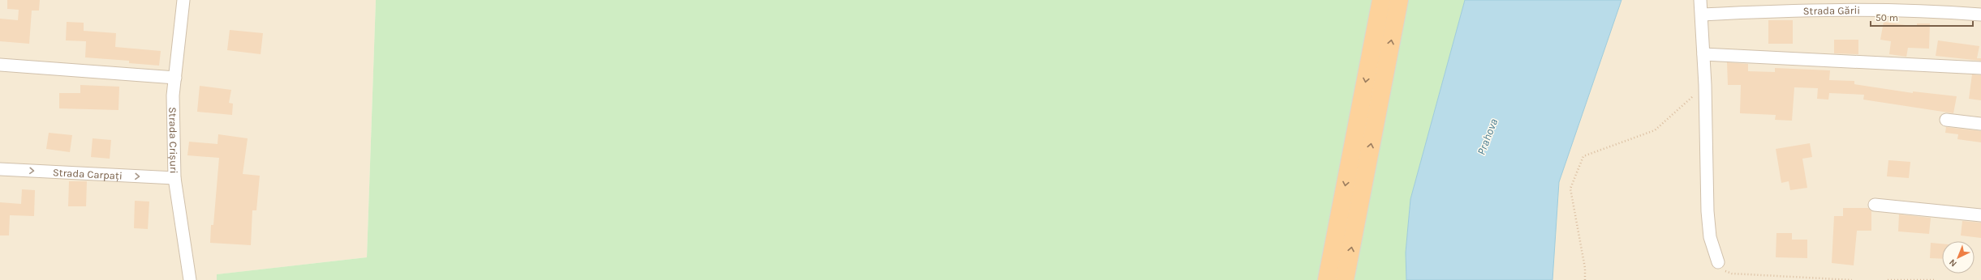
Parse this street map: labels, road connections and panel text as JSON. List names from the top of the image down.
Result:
{
  "streets": {
    "street": ["Strada Gării", "Strada Crișuri", "Strada Carpați"]
  },
  "crossings": [
    ["Strada Crișuri", "Strada Carpați"]
  ],
  "water": ["Prahova"],
  "scale_bar": "50 m",
  "north": "bottom left"
}
